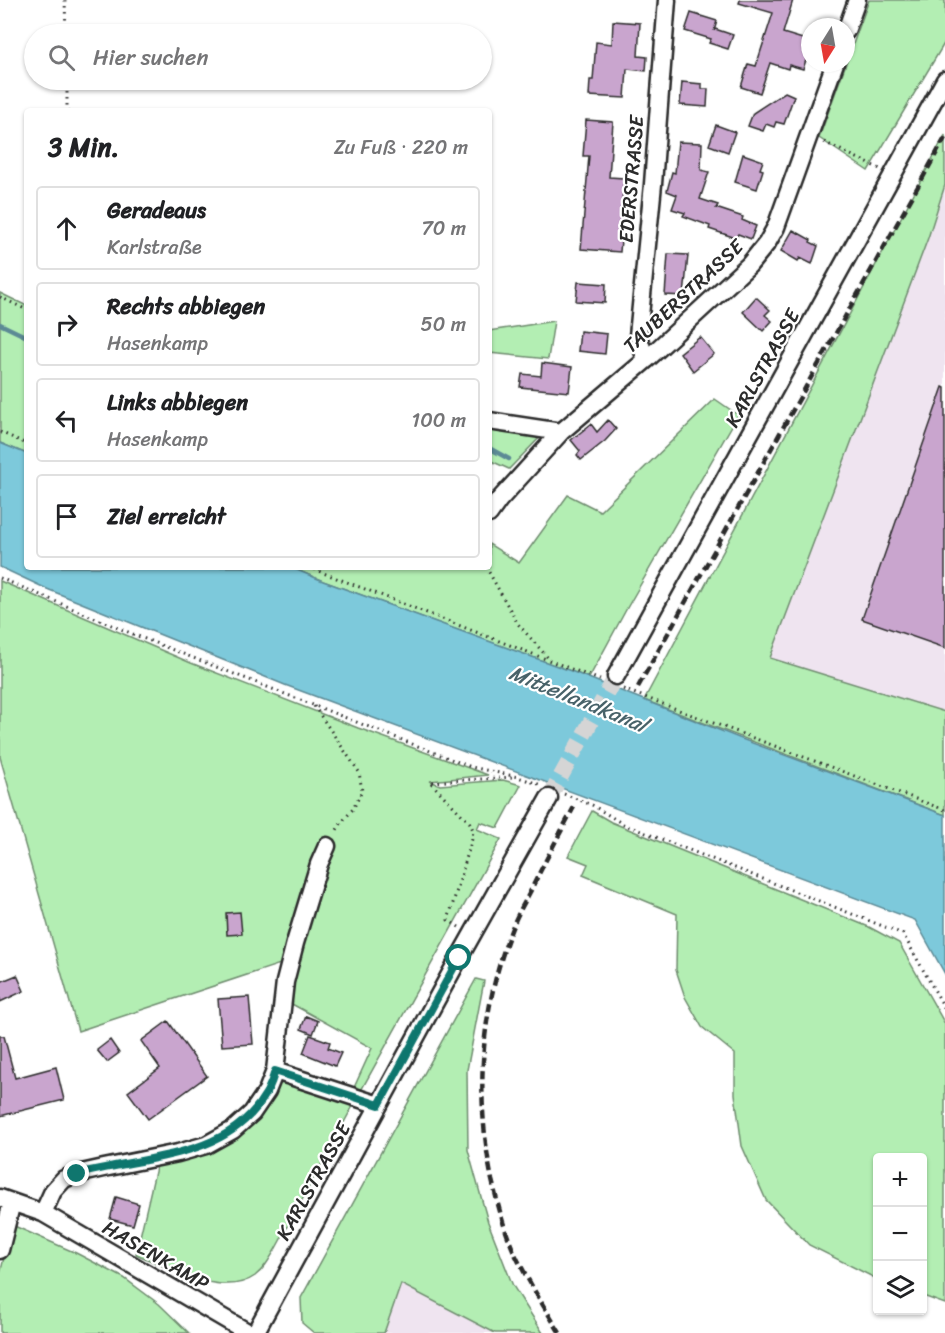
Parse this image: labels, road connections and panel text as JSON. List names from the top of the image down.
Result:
{
  "streets": {
    "street": [
      "EDERSTRASSE",
      "TAUBERSTRASSE",
      "KARLSTRASSE",
      "HASENKAMP"
    ]
  },
  "crossings": [
    ["EDERSTRASSE", "TAUBERSTRASSE"]
  ],
  "water": ["Mittellandkanal"],
  "north": "bottom",
  "page": {
    "search": "Hier suchen",
    "heading": ["3 Min.", "Zu Fuß · 220 m"],
    "list": [
      ["Geradeaus", "Karlstraße", "70 m"],
      ["Rechts abbiegen", "Hasenkamp", "50 m"],
      ["Links abbiegen", "Hasenkamp", "100 m"],
      "Ziel erreicht"
    ],
    "map_buttons": ["+", "−"]
  }
}
